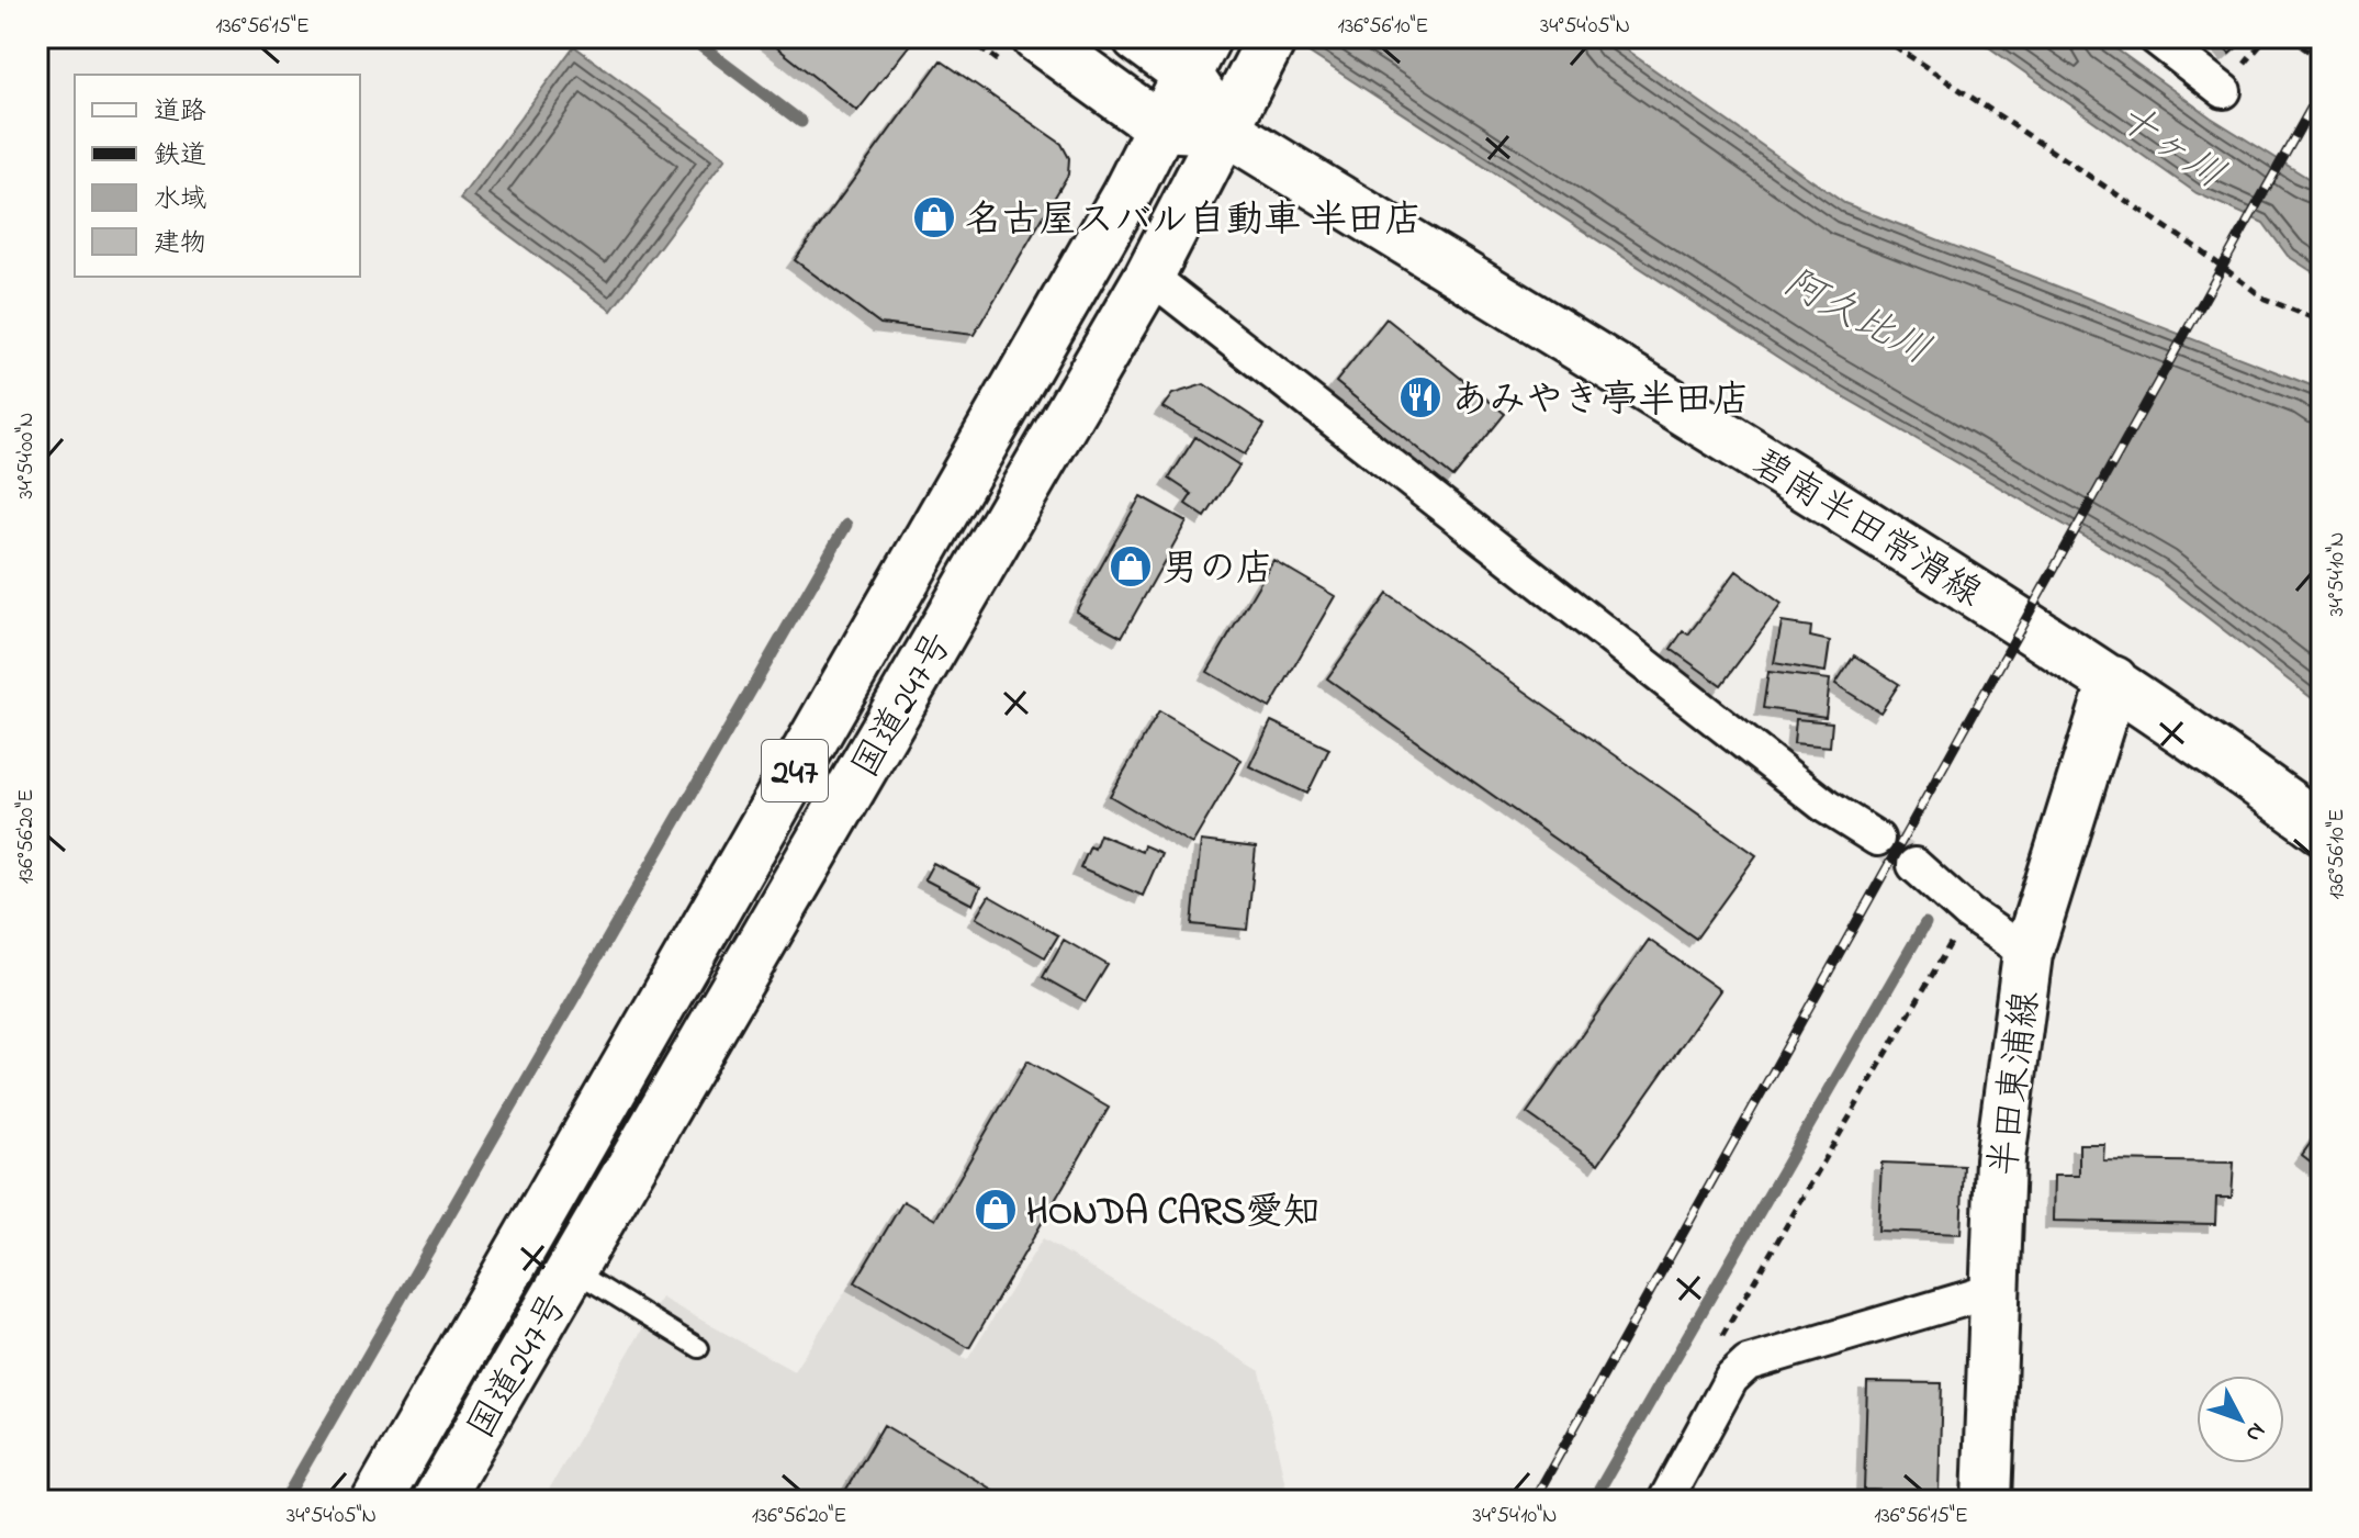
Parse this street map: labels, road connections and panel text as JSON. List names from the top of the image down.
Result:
{
  "streets": {
    "main road": [
      "碧南半田常滑線",
      "国道247号",
      "247",
      "半田東浦線"
    ]
  },
  "crossings": [
    ["碧南半田常滑線", "国道247号"],
    ["碧南半田常滑線", "半田東浦線"]
  ],
  "water": ["十ヶ川", "阿久比川"],
  "places": {
    "shop": ["名古屋スバル自動車 半田店", "男の店", "HONDA CARS愛知"],
    "restaurant": ["あみやき亭半田店"]
  },
  "legend": [
    "道路",
    "鉄道",
    "水域",
    "建物"
  ],
  "north": "bottom right",
  "coordinates": [
    "136°56'15\"E",
    "136°56'10\"E",
    "34°54'05\"N",
    "34°54'00\"N",
    "34°54'10\"N",
    "136°56'20\"E"
  ]
}
